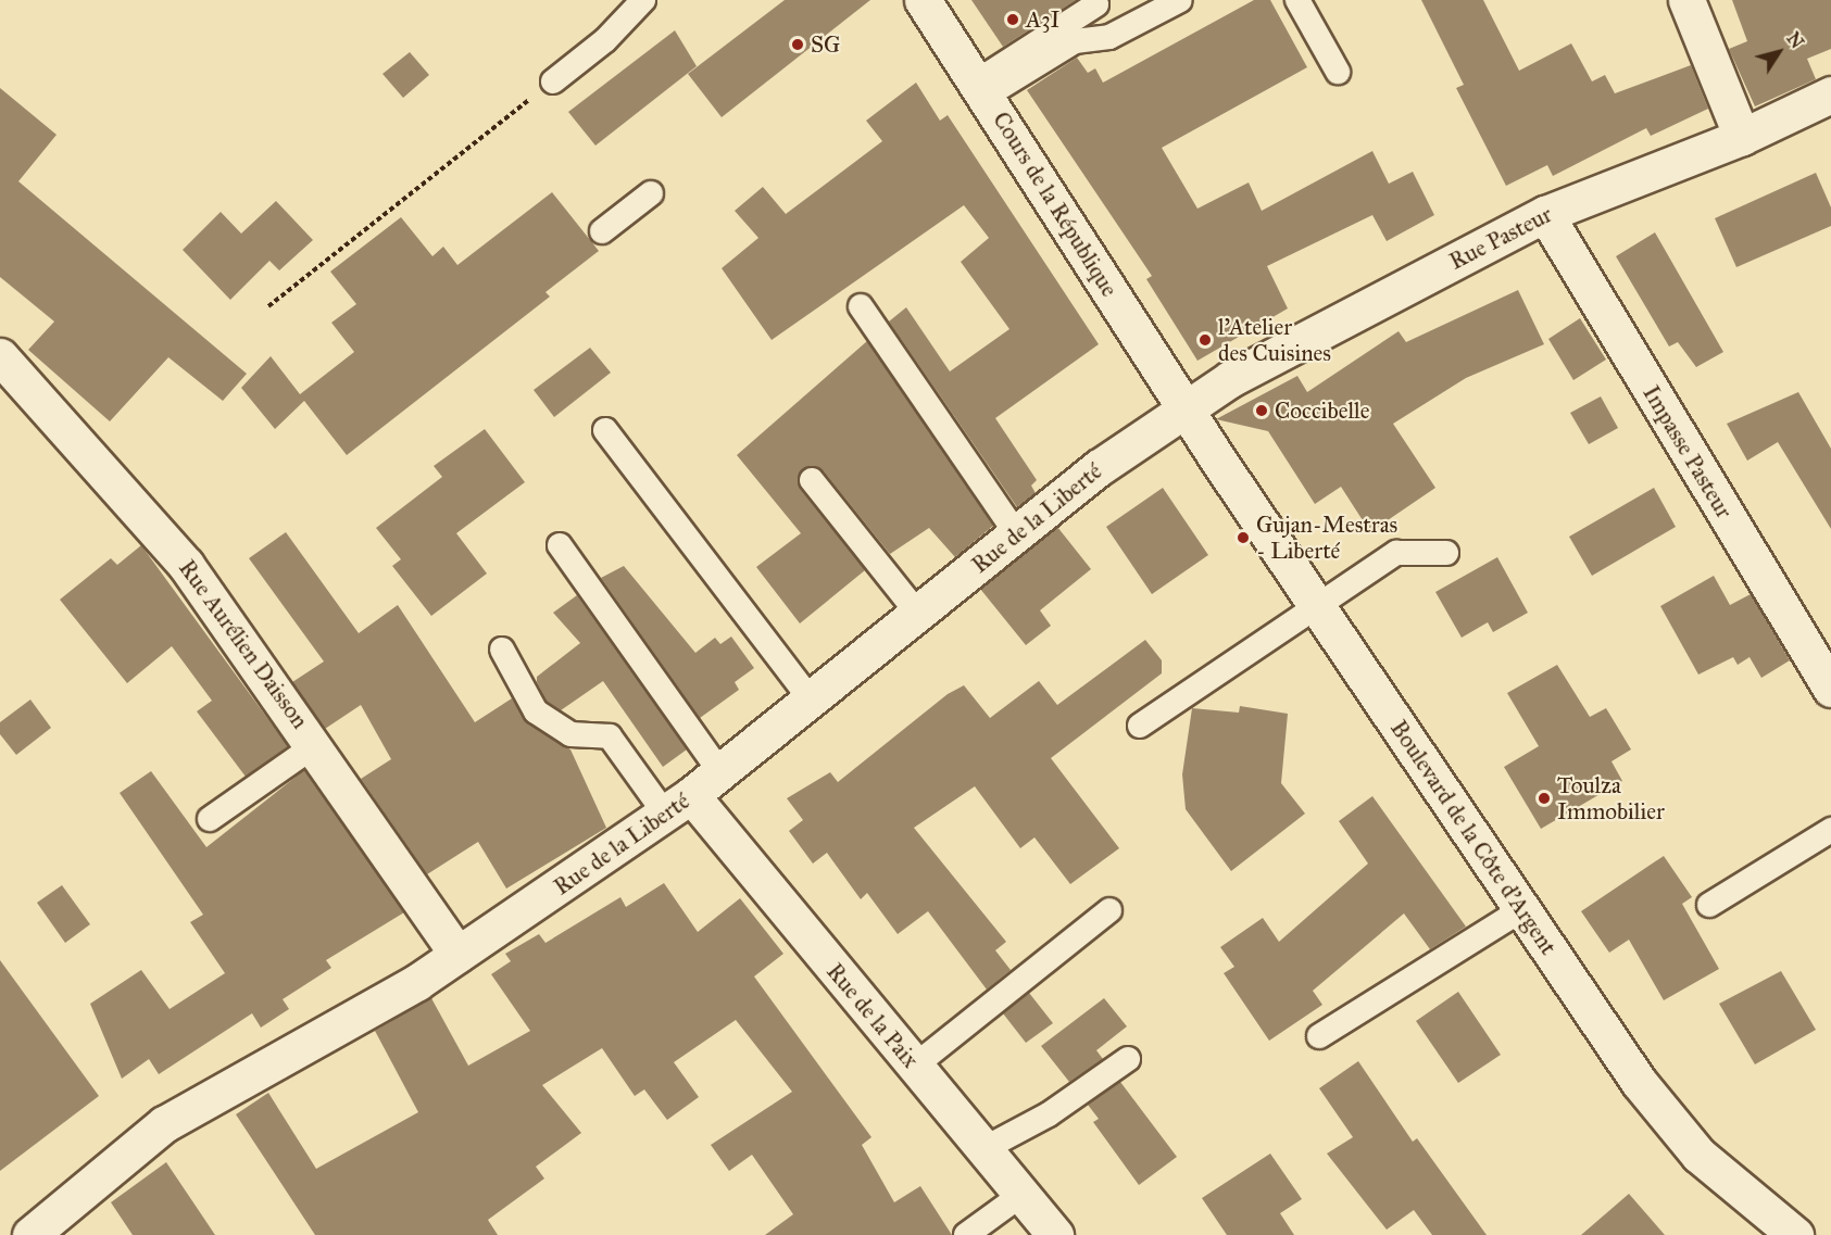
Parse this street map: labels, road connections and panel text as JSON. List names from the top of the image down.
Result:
{
  "streets": {
    "street": [
      "Cours de la République",
      "Rue Pasteur",
      "Impasse Pasteur",
      "Rue de la Liberté",
      "Rue Aurélien Daisson",
      "Boulevard de la Côte d'Argent",
      "Rue de la Paix"
    ]
  },
  "crossings": [
    ["Cours de la République", "Rue Pasteur"],
    ["Cours de la République", "Rue de la Liberté"],
    ["Cours de la République", "Boulevard de la Côte d'Argent"],
    ["Rue Pasteur", "Impasse Pasteur"],
    ["Rue Pasteur", "Rue de la Liberté"],
    ["Rue Pasteur", "Boulevard de la Côte d'Argent"],
    ["Rue de la Liberté", "Rue Aurélien Daisson"],
    ["Rue de la Liberté", "Boulevard de la Côte d'Argent"],
    ["Rue de la Liberté", "Rue de la Paix"]
  ],
  "places": [
    "A3I",
    "SG",
    "l'Atelier des Cuisines",
    "Coccibelle",
    "Gujan-Mestras - Liberté",
    "Toulza Immobilier"
  ],
  "north": "top right"
}
